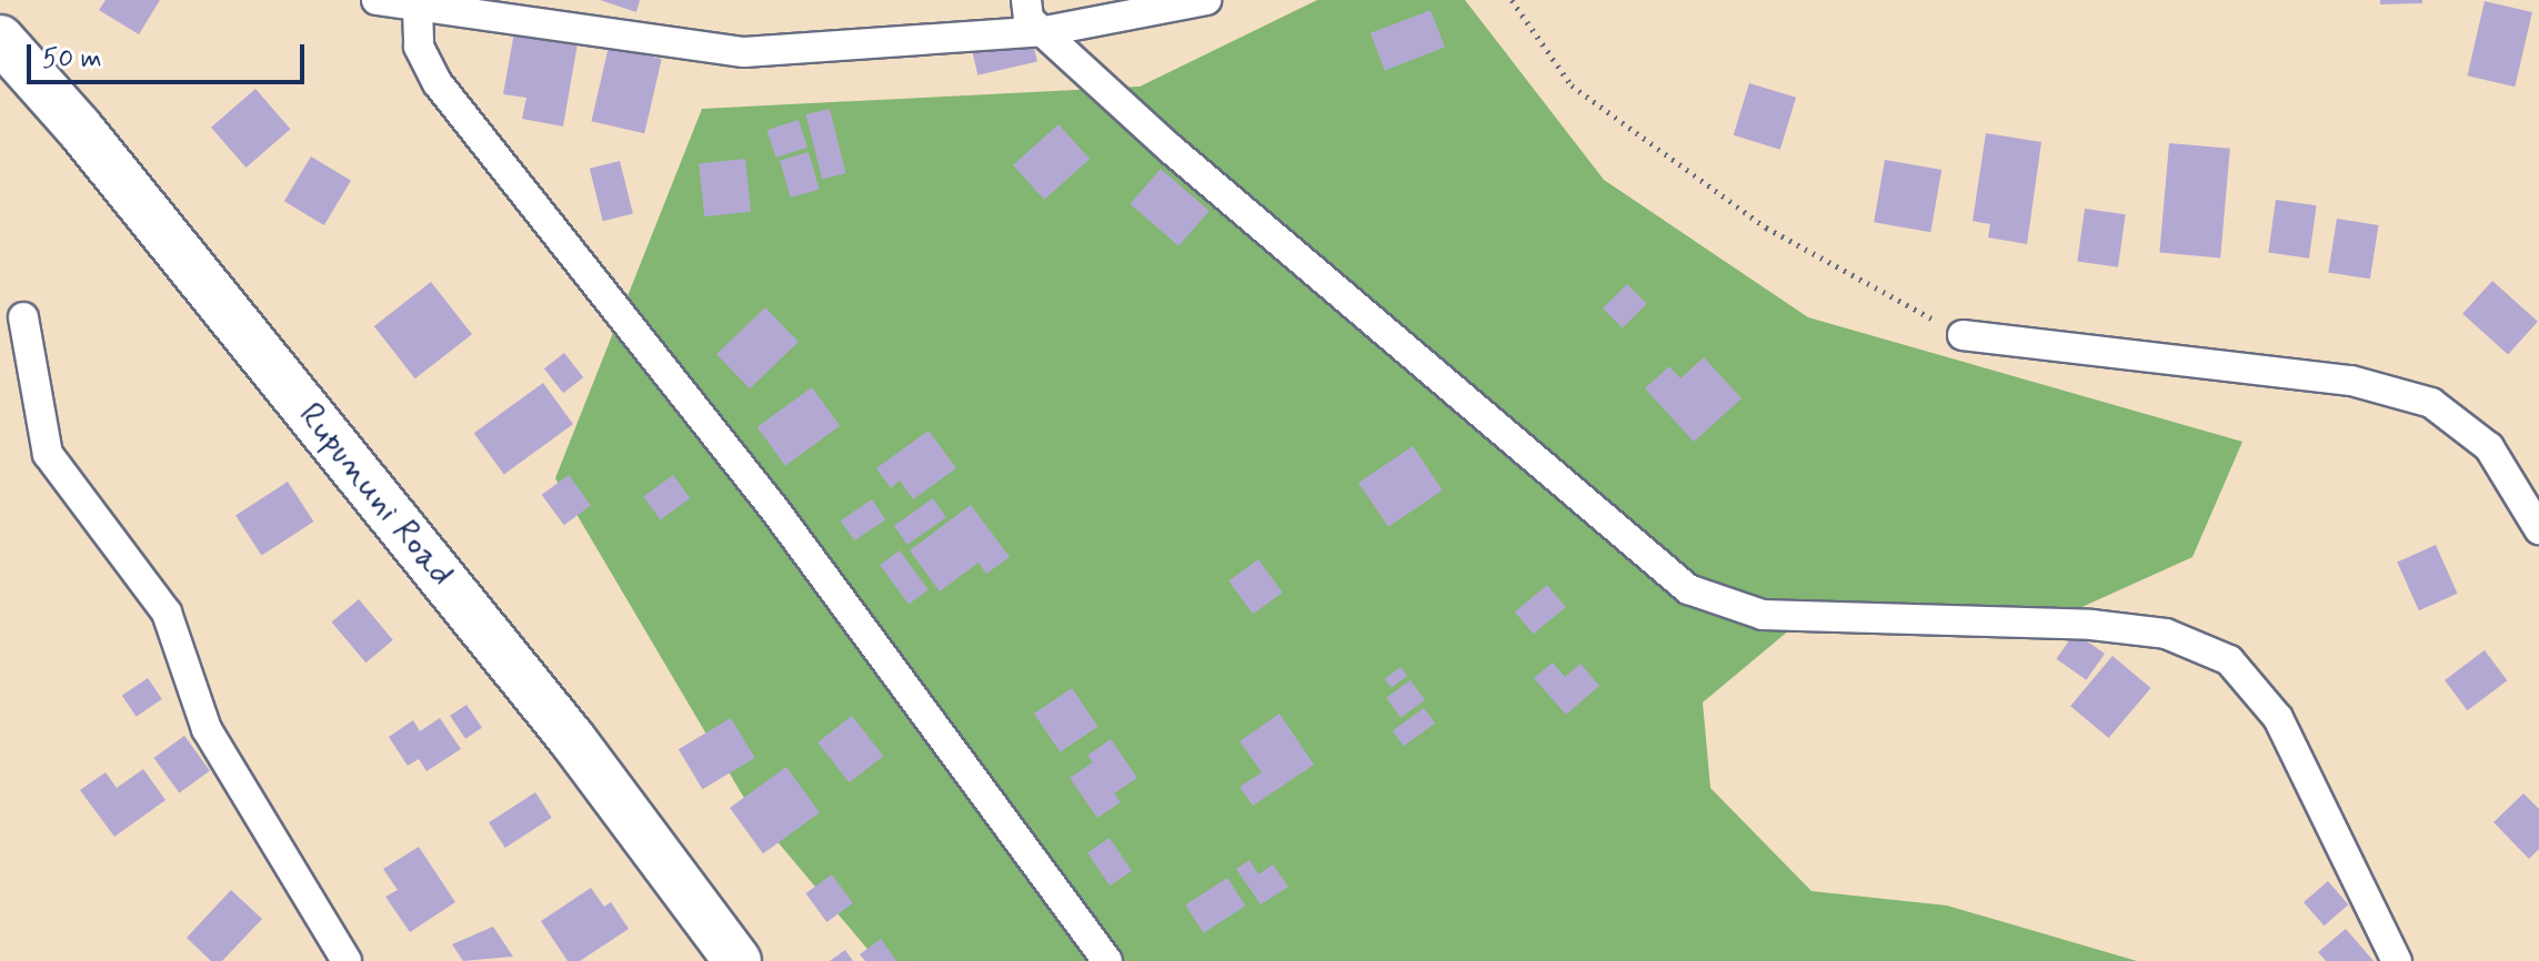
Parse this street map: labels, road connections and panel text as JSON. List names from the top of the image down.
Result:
{
  "streets": {
    "main road": ["Rupununi Road"]
  },
  "scale_bar": "50 m"
}
